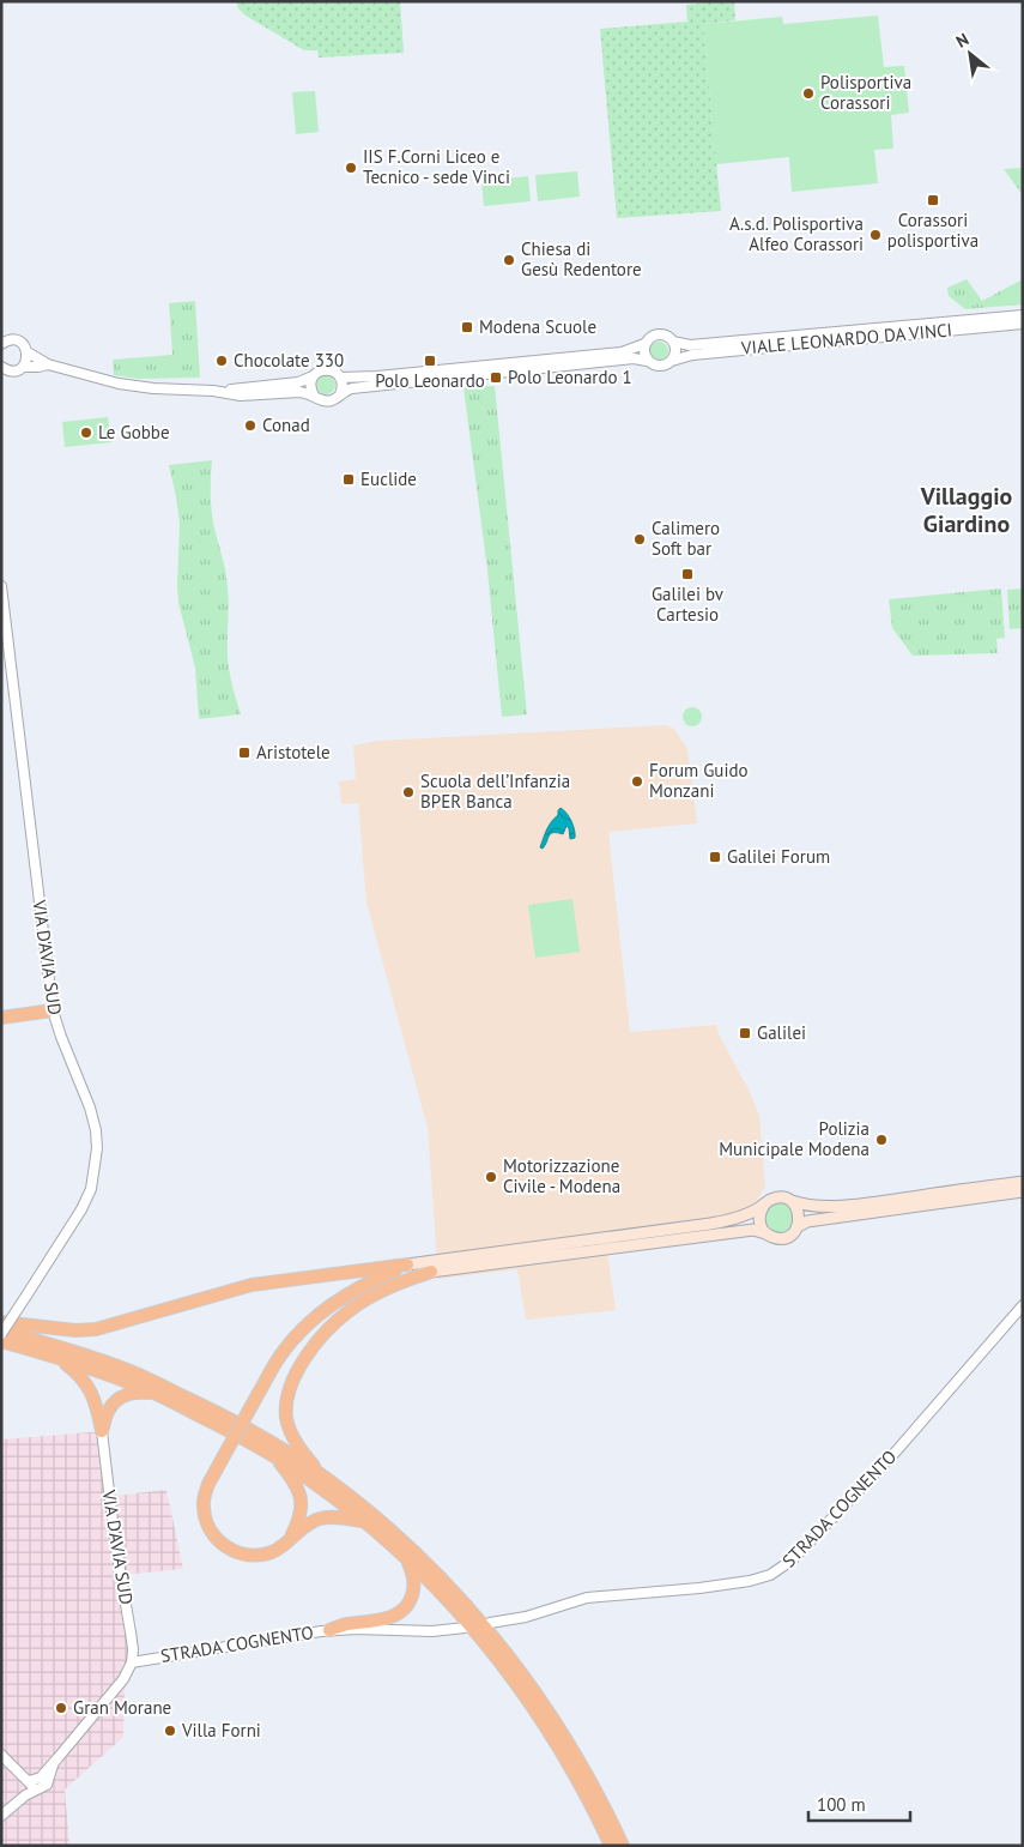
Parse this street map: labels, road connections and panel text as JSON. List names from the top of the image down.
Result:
{
  "streets": {
    "street": ["VIALE LEONARDO DA VINCI", "VIA D'AVIA SUD", "STRADA COGNENTO"]
  },
  "crossings": [
    ["VIA D'AVIA SUD", "STRADA COGNENTO"]
  ],
  "districts": ["Villaggio Giardino"],
  "places": {
    "other": [
      "Polisportiva Corassori",
      "IIS F.Corni Liceo e Tecnico - sede Vinci",
      "A.s.d. Polisportiva Alfeo Corassori",
      "Chiesa di Gesù Redentore",
      "Chocolate 330",
      "Conad",
      "Le Gobbe",
      "Calimero Soft bar",
      "Forum Guido Monzani",
      "Scuola dell’Infanzia BPER Banca",
      "Polizia Municipale Modena",
      "Motorizzazione Civile - Modena",
      "Gran Morane",
      "Villa Forni"
    ],
    "transit": [
      "Corassori polisportiva",
      "Modena Scuole",
      "Polo Leonardo",
      "Polo Leonardo 1",
      "Euclide",
      "Galilei bv Cartesio",
      "Aristotele",
      "Galilei Forum",
      "Galilei"
    ]
  },
  "scale_bar": "100 m",
  "north": "top left"
}
